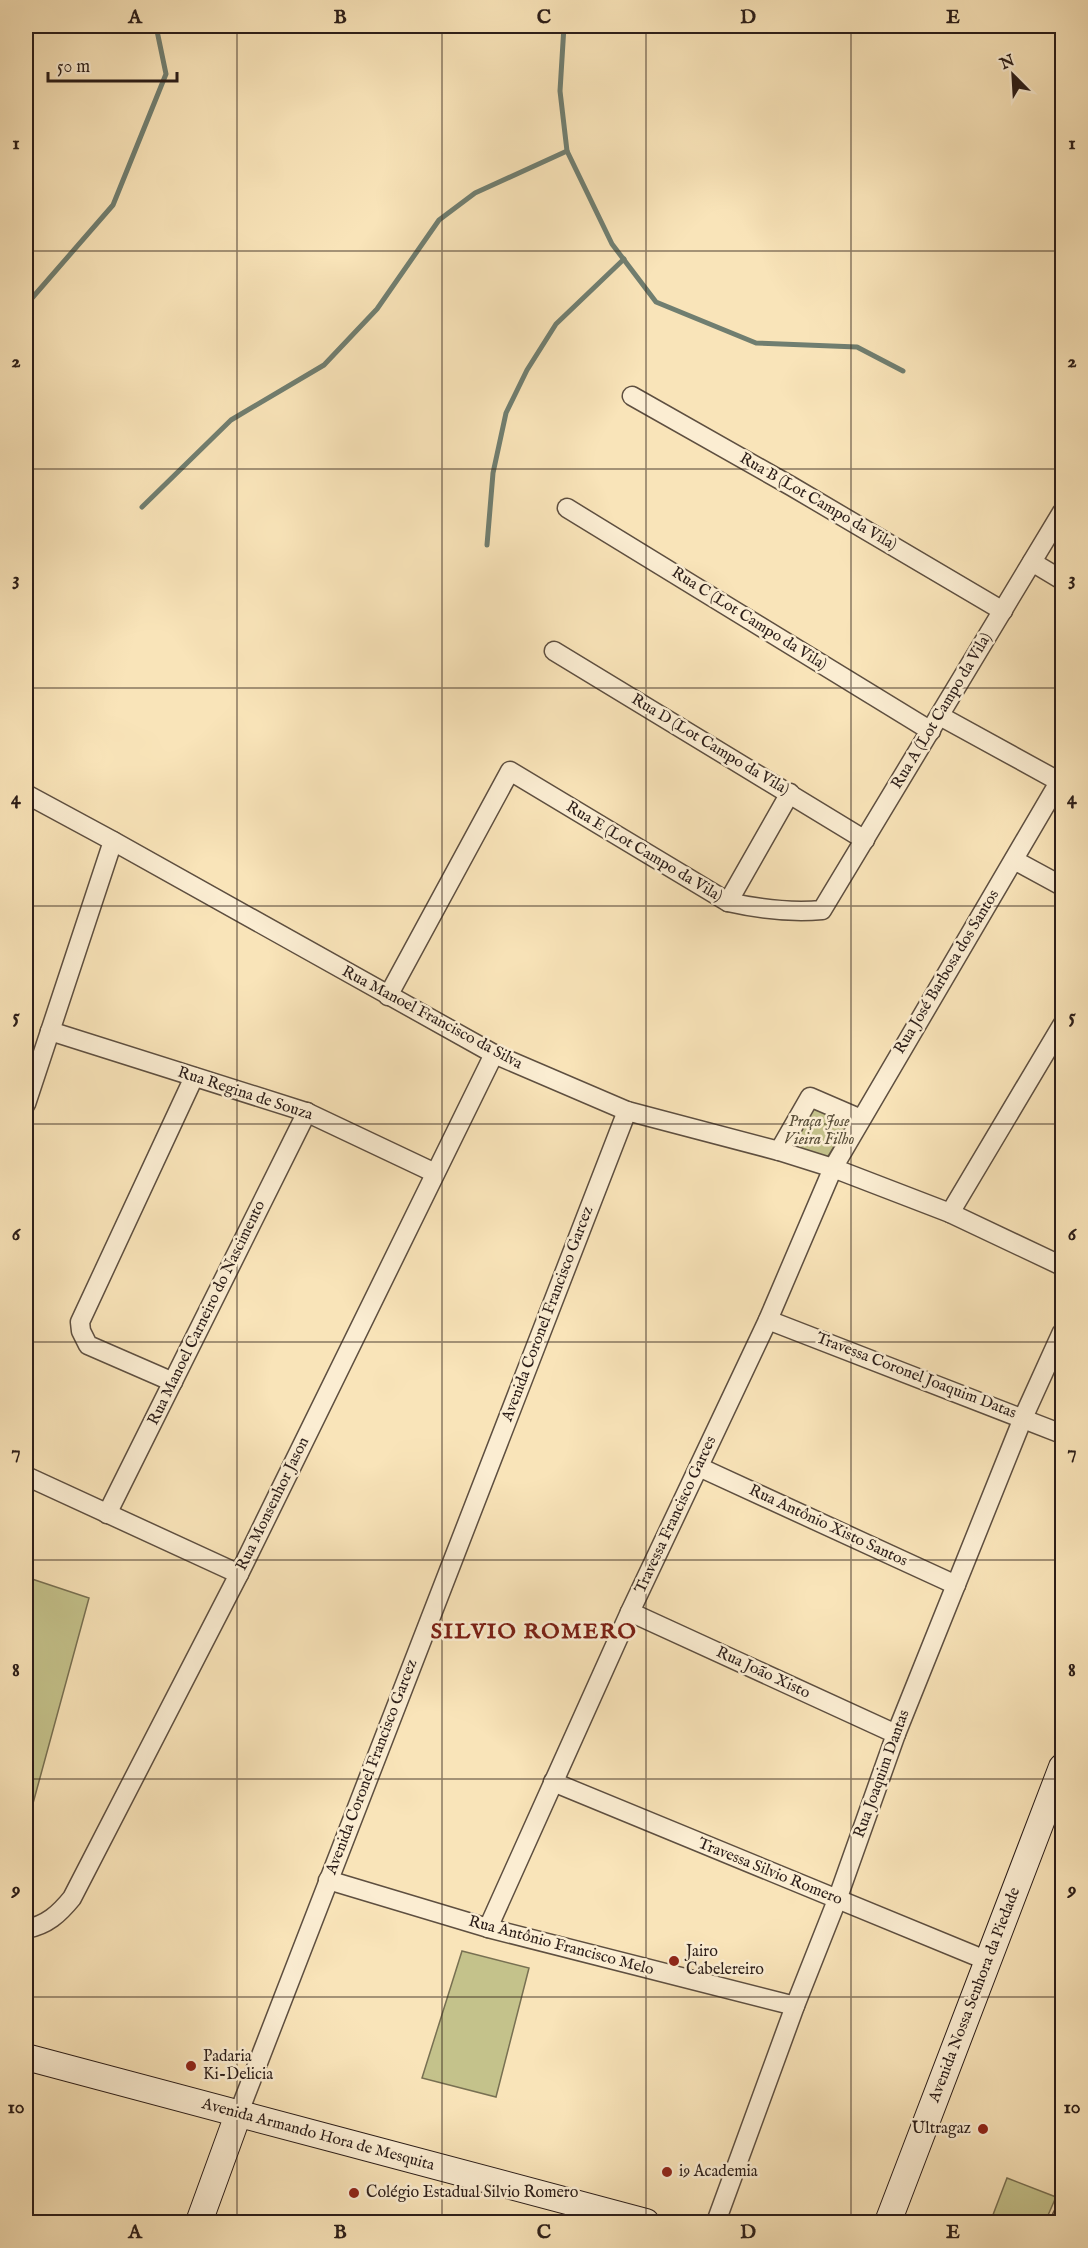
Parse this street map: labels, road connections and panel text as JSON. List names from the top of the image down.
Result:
{
  "streets": {
    "main road": ["Avenida Coronel Francisco Garcez", "Avenida Nossa Senhora da Piedade", "Avenida Armando Hora de Mesquita"],
    "street": [
      "Rua B (Lot Campo da Vila)",
      "Rua C (Lot Campo da Vila)",
      "Rua A (Lot Campo da Vila)",
      "Rua D (Lot Campo da Vila)",
      "Rua E (Lot Campo da Vila)",
      "Rua José Barbosa dos Santos",
      "Rua Manoel Francisco da Silva",
      "Rua Regina de Souza",
      "Rua Manoel Carneiro do Nascimento",
      "Travessa Coronel Joaquim Datas",
      "Rua Monsenhor Jason",
      "Travessa Francisco Garces",
      "Rua Antônio Xisto Santos",
      "Rua João Xisto",
      "Rua Joaquim Dantas",
      "Travessa Silvio Romero",
      "Rua Antônio Francisco Melo"
    ]
  },
  "crossings": [
    ["Rua B (Lot Campo da Vila)", "Rua A (Lot Campo da Vila)"],
    ["Rua C (Lot Campo da Vila)", "Rua A (Lot Campo da Vila)"],
    ["Rua C (Lot Campo da Vila)", "Rua José Barbosa dos Santos"],
    ["Rua A (Lot Campo da Vila)", "Rua D (Lot Campo da Vila)"],
    ["Rua A (Lot Campo da Vila)", "Rua E (Lot Campo da Vila)"],
    ["Rua E (Lot Campo da Vila)", "Rua Manoel Francisco da Silva"],
    ["Rua José Barbosa dos Santos", "Rua Manoel Francisco da Silva"],
    ["Rua José Barbosa dos Santos", "Travessa Francisco Garces"],
    ["Rua Manoel Francisco da Silva", "Avenida Coronel Francisco Garcez"],
    ["Rua Manoel Francisco da Silva", "Rua Monsenhor Jason"],
    ["Rua Manoel Francisco da Silva", "Travessa Francisco Garces"],
    ["Rua Regina de Souza", "Rua Manoel Carneiro do Nascimento"],
    ["Rua Regina de Souza", "Rua Monsenhor Jason"],
    ["Avenida Coronel Francisco Garcez", "Rua Antônio Francisco Melo"],
    ["Avenida Coronel Francisco Garcez", "Avenida Armando Hora de Mesquita"],
    ["Travessa Coronel Joaquim Datas", "Travessa Francisco Garces"],
    ["Travessa Coronel Joaquim Datas", "Rua Joaquim Dantas"],
    ["Travessa Francisco Garces", "Rua Antônio Xisto Santos"],
    ["Travessa Francisco Garces", "Rua João Xisto"],
    ["Travessa Francisco Garces", "Travessa Silvio Romero"],
    ["Travessa Francisco Garces", "Rua Antônio Francisco Melo"],
    ["Rua Antônio Xisto Santos", "Rua Joaquim Dantas"],
    ["Rua João Xisto", "Rua Joaquim Dantas"],
    ["Rua Joaquim Dantas", "Travessa Silvio Romero"],
    ["Rua Joaquim Dantas", "Rua Antônio Francisco Melo"],
    ["Travessa Silvio Romero", "Avenida Nossa Senhora da Piedade"]
  ],
  "districts": ["SILVIO ROMERO"],
  "parks": ["Praça Jose Vieira Filho"],
  "places": [
    "Jairo Cabelereiro",
    "Padaria Ki-Delicia",
    "Ultragaz",
    "i9 Academia",
    "Colégio Estadual Silvio Romero"
  ],
  "scale_bar": "50 m",
  "north": "top left",
  "grid": {
    "columns": [
      "A",
      "B",
      "C",
      "D",
      "E"
    ],
    "rows": [
      "1",
      "2",
      "3",
      "4",
      "5",
      "6",
      "7",
      "8",
      "9",
      "10"
    ]
  }
}
